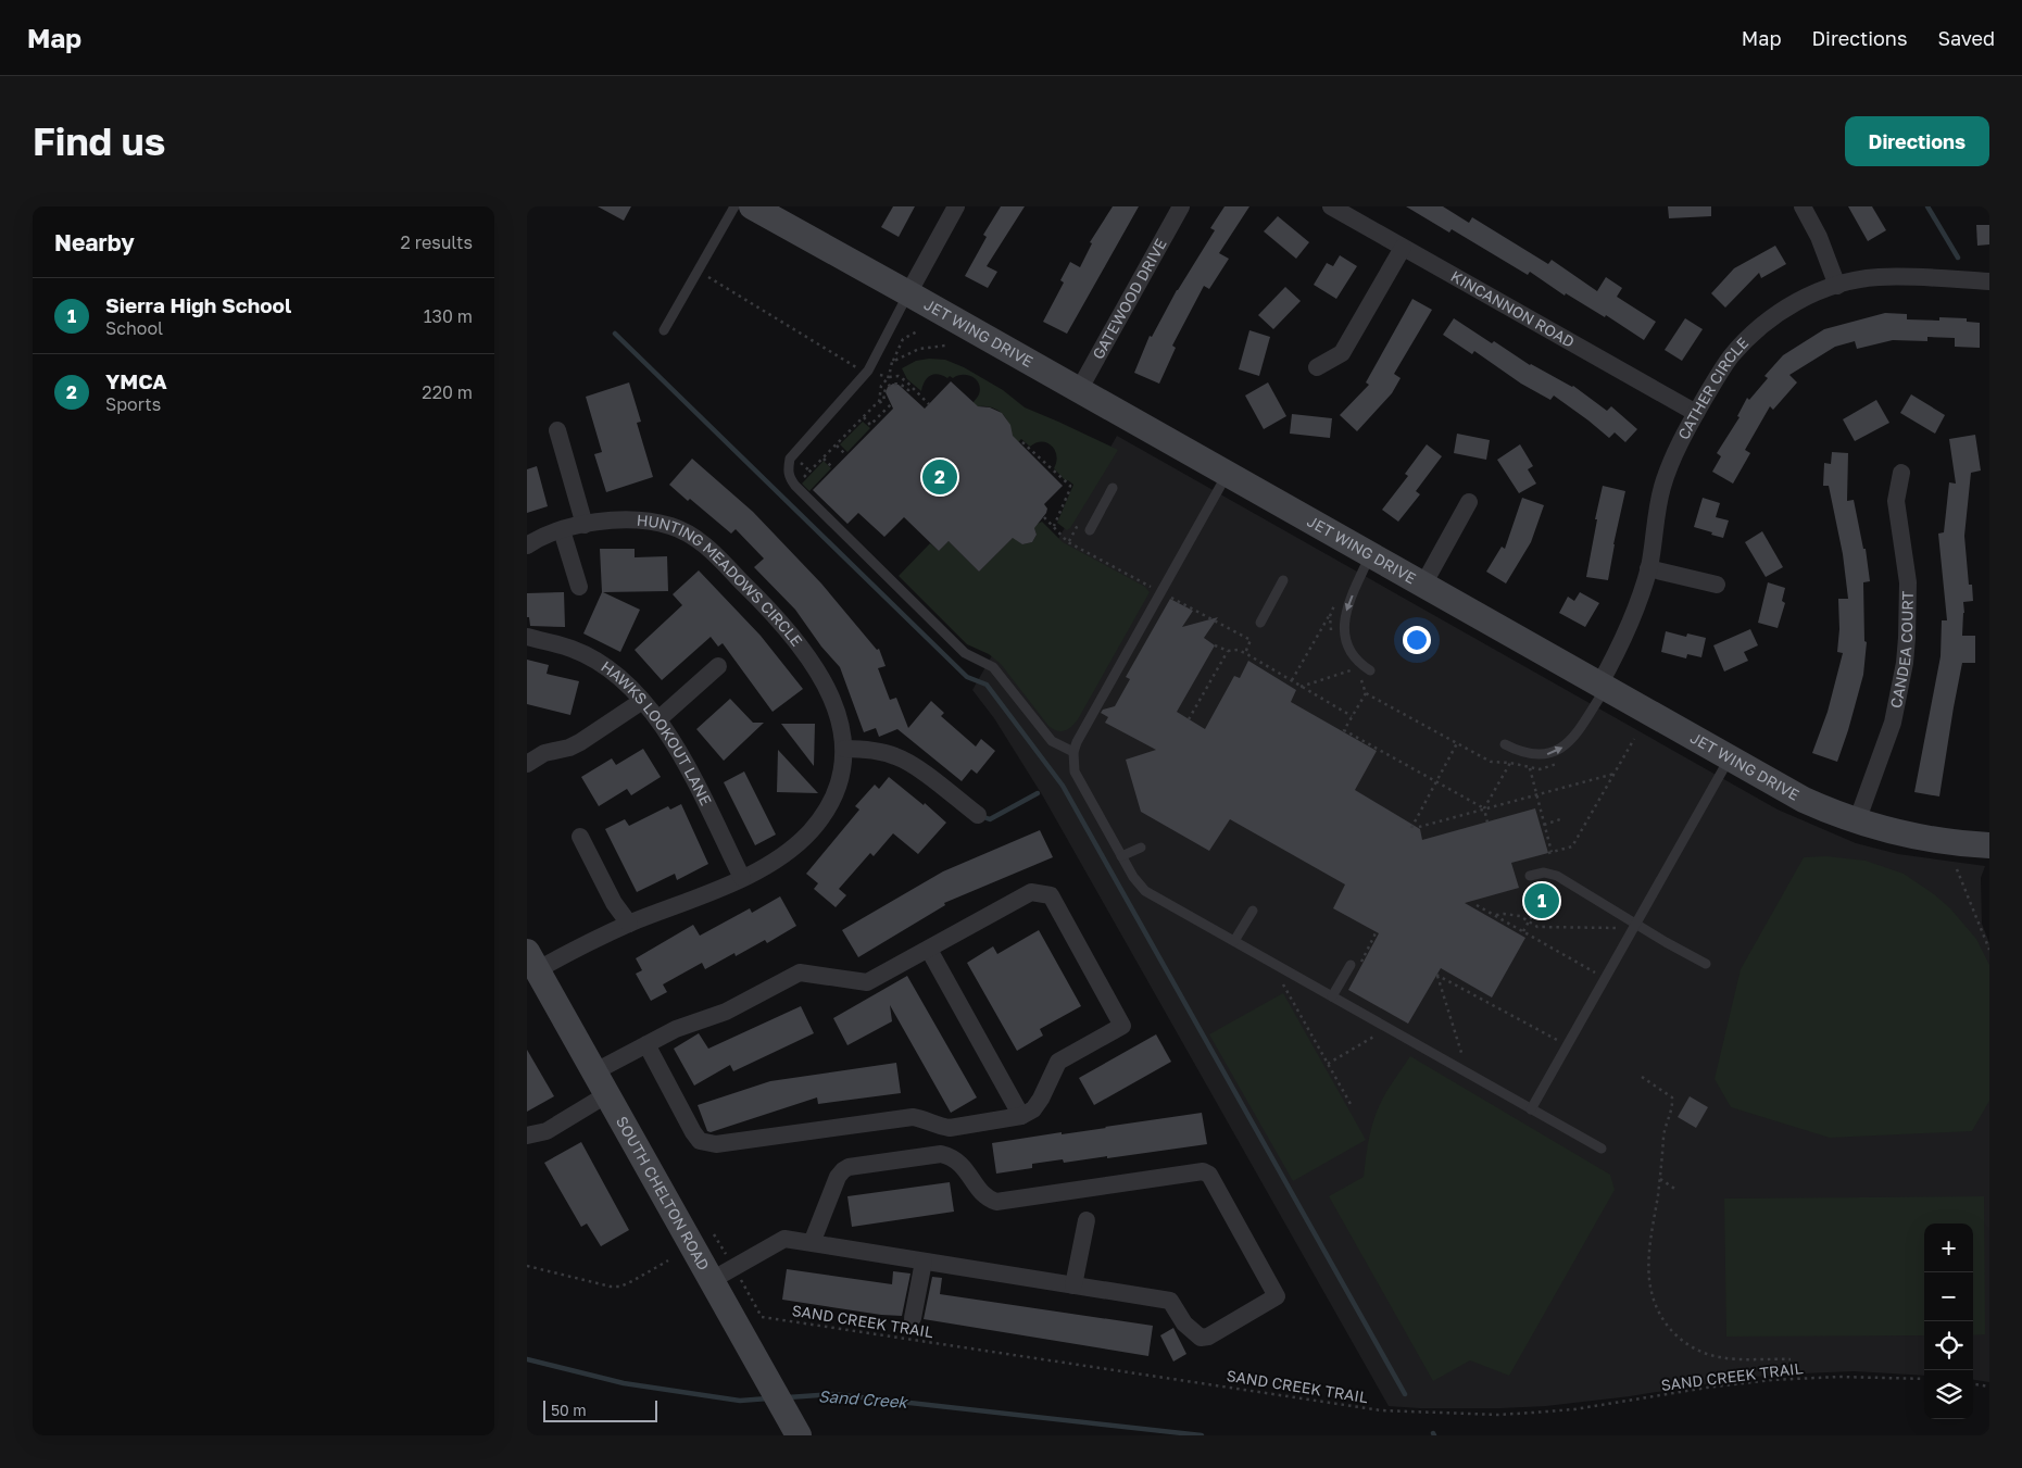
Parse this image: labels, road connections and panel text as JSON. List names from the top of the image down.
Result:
{
  "streets": {
    "main road": ["JET WING DRIVE", "SOUTH CHELTON ROAD"],
    "street": [
      "GATEWOOD DRIVE",
      "KINCANNON ROAD",
      "CATHER CIRCLE",
      "HUNTING MEADOWS CIRCLE",
      "CANDEA COURT",
      "HAWKS LOOKOUT LANE"
    ],
    "path": ["SAND CREEK TRAIL"]
  },
  "crossings": [
    ["GATEWOOD DRIVE", "JET WING DRIVE"],
    ["KINCANNON ROAD", "CATHER CIRCLE"],
    ["JET WING DRIVE", "CATHER CIRCLE"],
    ["JET WING DRIVE", "CANDEA COURT"],
    ["HUNTING MEADOWS CIRCLE", "HAWKS LOOKOUT LANE"],
    ["HUNTING MEADOWS CIRCLE", "SOUTH CHELTON ROAD"]
  ],
  "water": ["Sand Creek"],
  "scale_bar": "50 m",
  "page": {
    "header": "Map",
    "nav": ["Map", "Directions", "Saved"],
    "buttons": "Directions",
    "title": "Find us",
    "heading": ["Nearby", "2 results"],
    "list": [
      {
        "mark": "1",
        "name": "Sierra High School",
        "note": "School",
        "value": "130 m"
      },
      {
        "mark": "2",
        "name": "YMCA",
        "note": "Sports",
        "value": "220 m"
      }
    ],
    "pins": ["2", "1"],
    "map_buttons": ["+", "−"],
    "scale": "50 m"
  }
}
